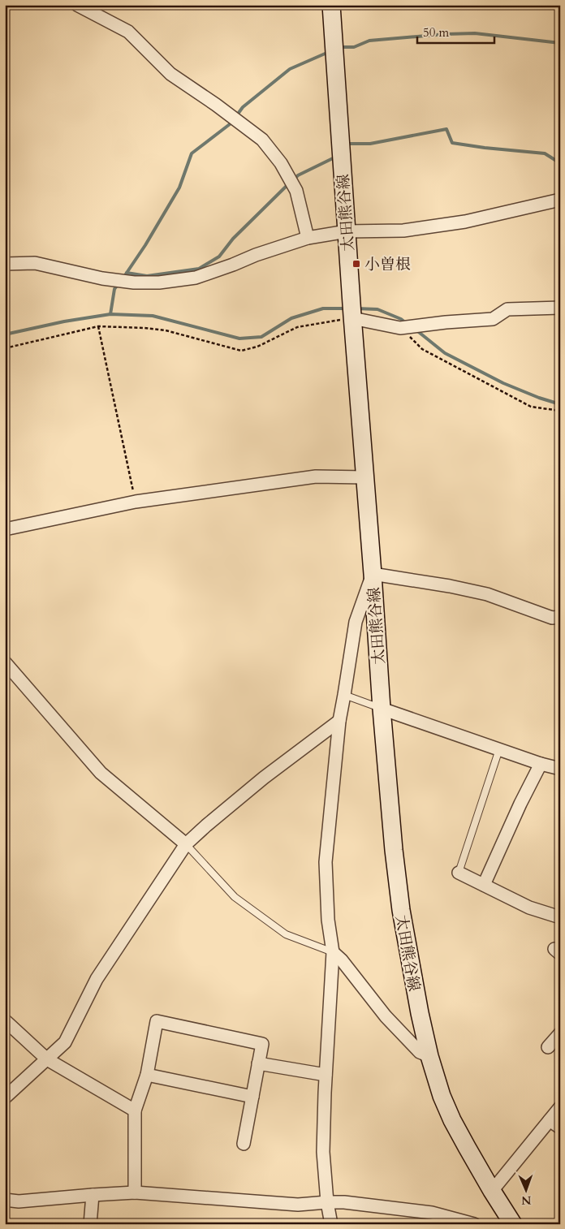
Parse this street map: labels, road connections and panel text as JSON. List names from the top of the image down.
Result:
{
  "streets": {
    "main road": ["太田熊谷線"]
  },
  "places": {
    "transit": ["小曽根"]
  },
  "scale_bar": "50 m",
  "north": "bottom"
}
